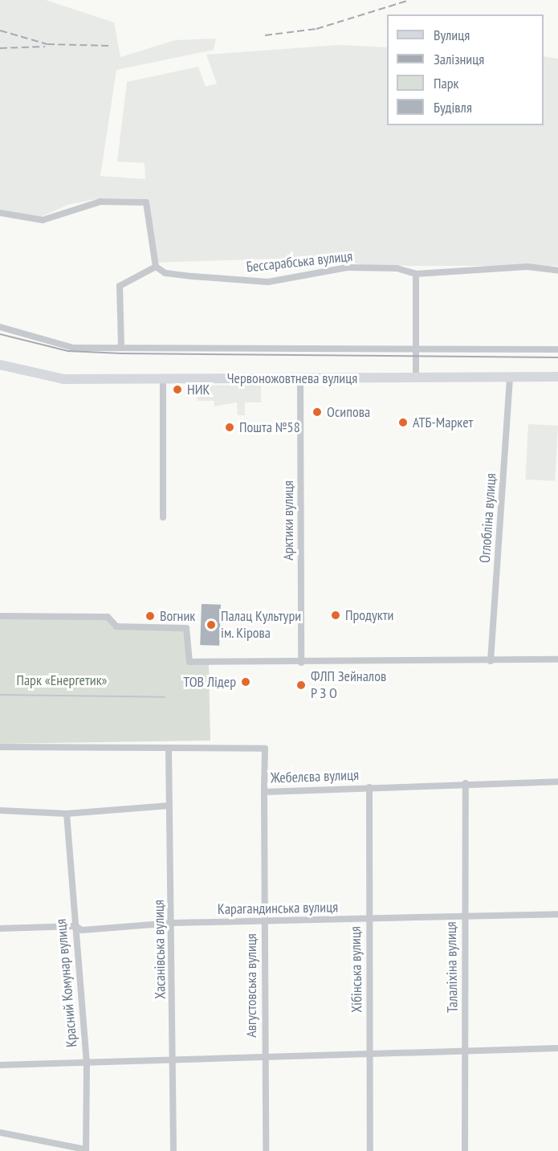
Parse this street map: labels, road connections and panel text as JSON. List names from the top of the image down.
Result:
{
  "streets": {
    "main road": ["Червоножовтнева вулиця"],
    "street": [
      "Бессарабська вулиця",
      "Оглобліна вулиця",
      "Арктики вулиця",
      "Жебелєва вулиця",
      "Карагандинська вулиця",
      "Хасанівська вулиця",
      "Талаліхіна вулиця",
      "Хібінська вулиця",
      "Красний Комунар вулиця",
      "Августовська вулиця"
    ]
  },
  "crossings": [
    ["Червоножовтнева вулиця", "Оглобліна вулиця"],
    ["Червоножовтнева вулиця", "Арктики вулиця"],
    ["Жебелєва вулиця", "Хасанівська вулиця"],
    ["Жебелєва вулиця", "Талаліхіна вулиця"],
    ["Жебелєва вулиця", "Хібінська вулиця"],
    ["Жебелєва вулиця", "Августовська вулиця"],
    ["Карагандинська вулиця", "Хасанівська вулиця"],
    ["Карагандинська вулиця", "Талаліхіна вулиця"],
    ["Карагандинська вулиця", "Хібінська вулиця"],
    ["Карагандинська вулиця", "Красний Комунар вулиця"],
    ["Карагандинська вулиця", "Августовська вулиця"]
  ],
  "parks": ["Парк «Енергетик»"],
  "places": [
    "НИК",
    "Осипова",
    "АТБ-Маркет",
    "Пошта №58",
    "Продукти",
    "Вогник",
    "Палац Культури ім. Кірова",
    "ТОВ Лідер",
    "ФЛП Зейналов Р З О"
  ],
  "legend": [
    "Вулиця",
    "Залізниця",
    "Парк",
    "Будівля"
  ]
}
